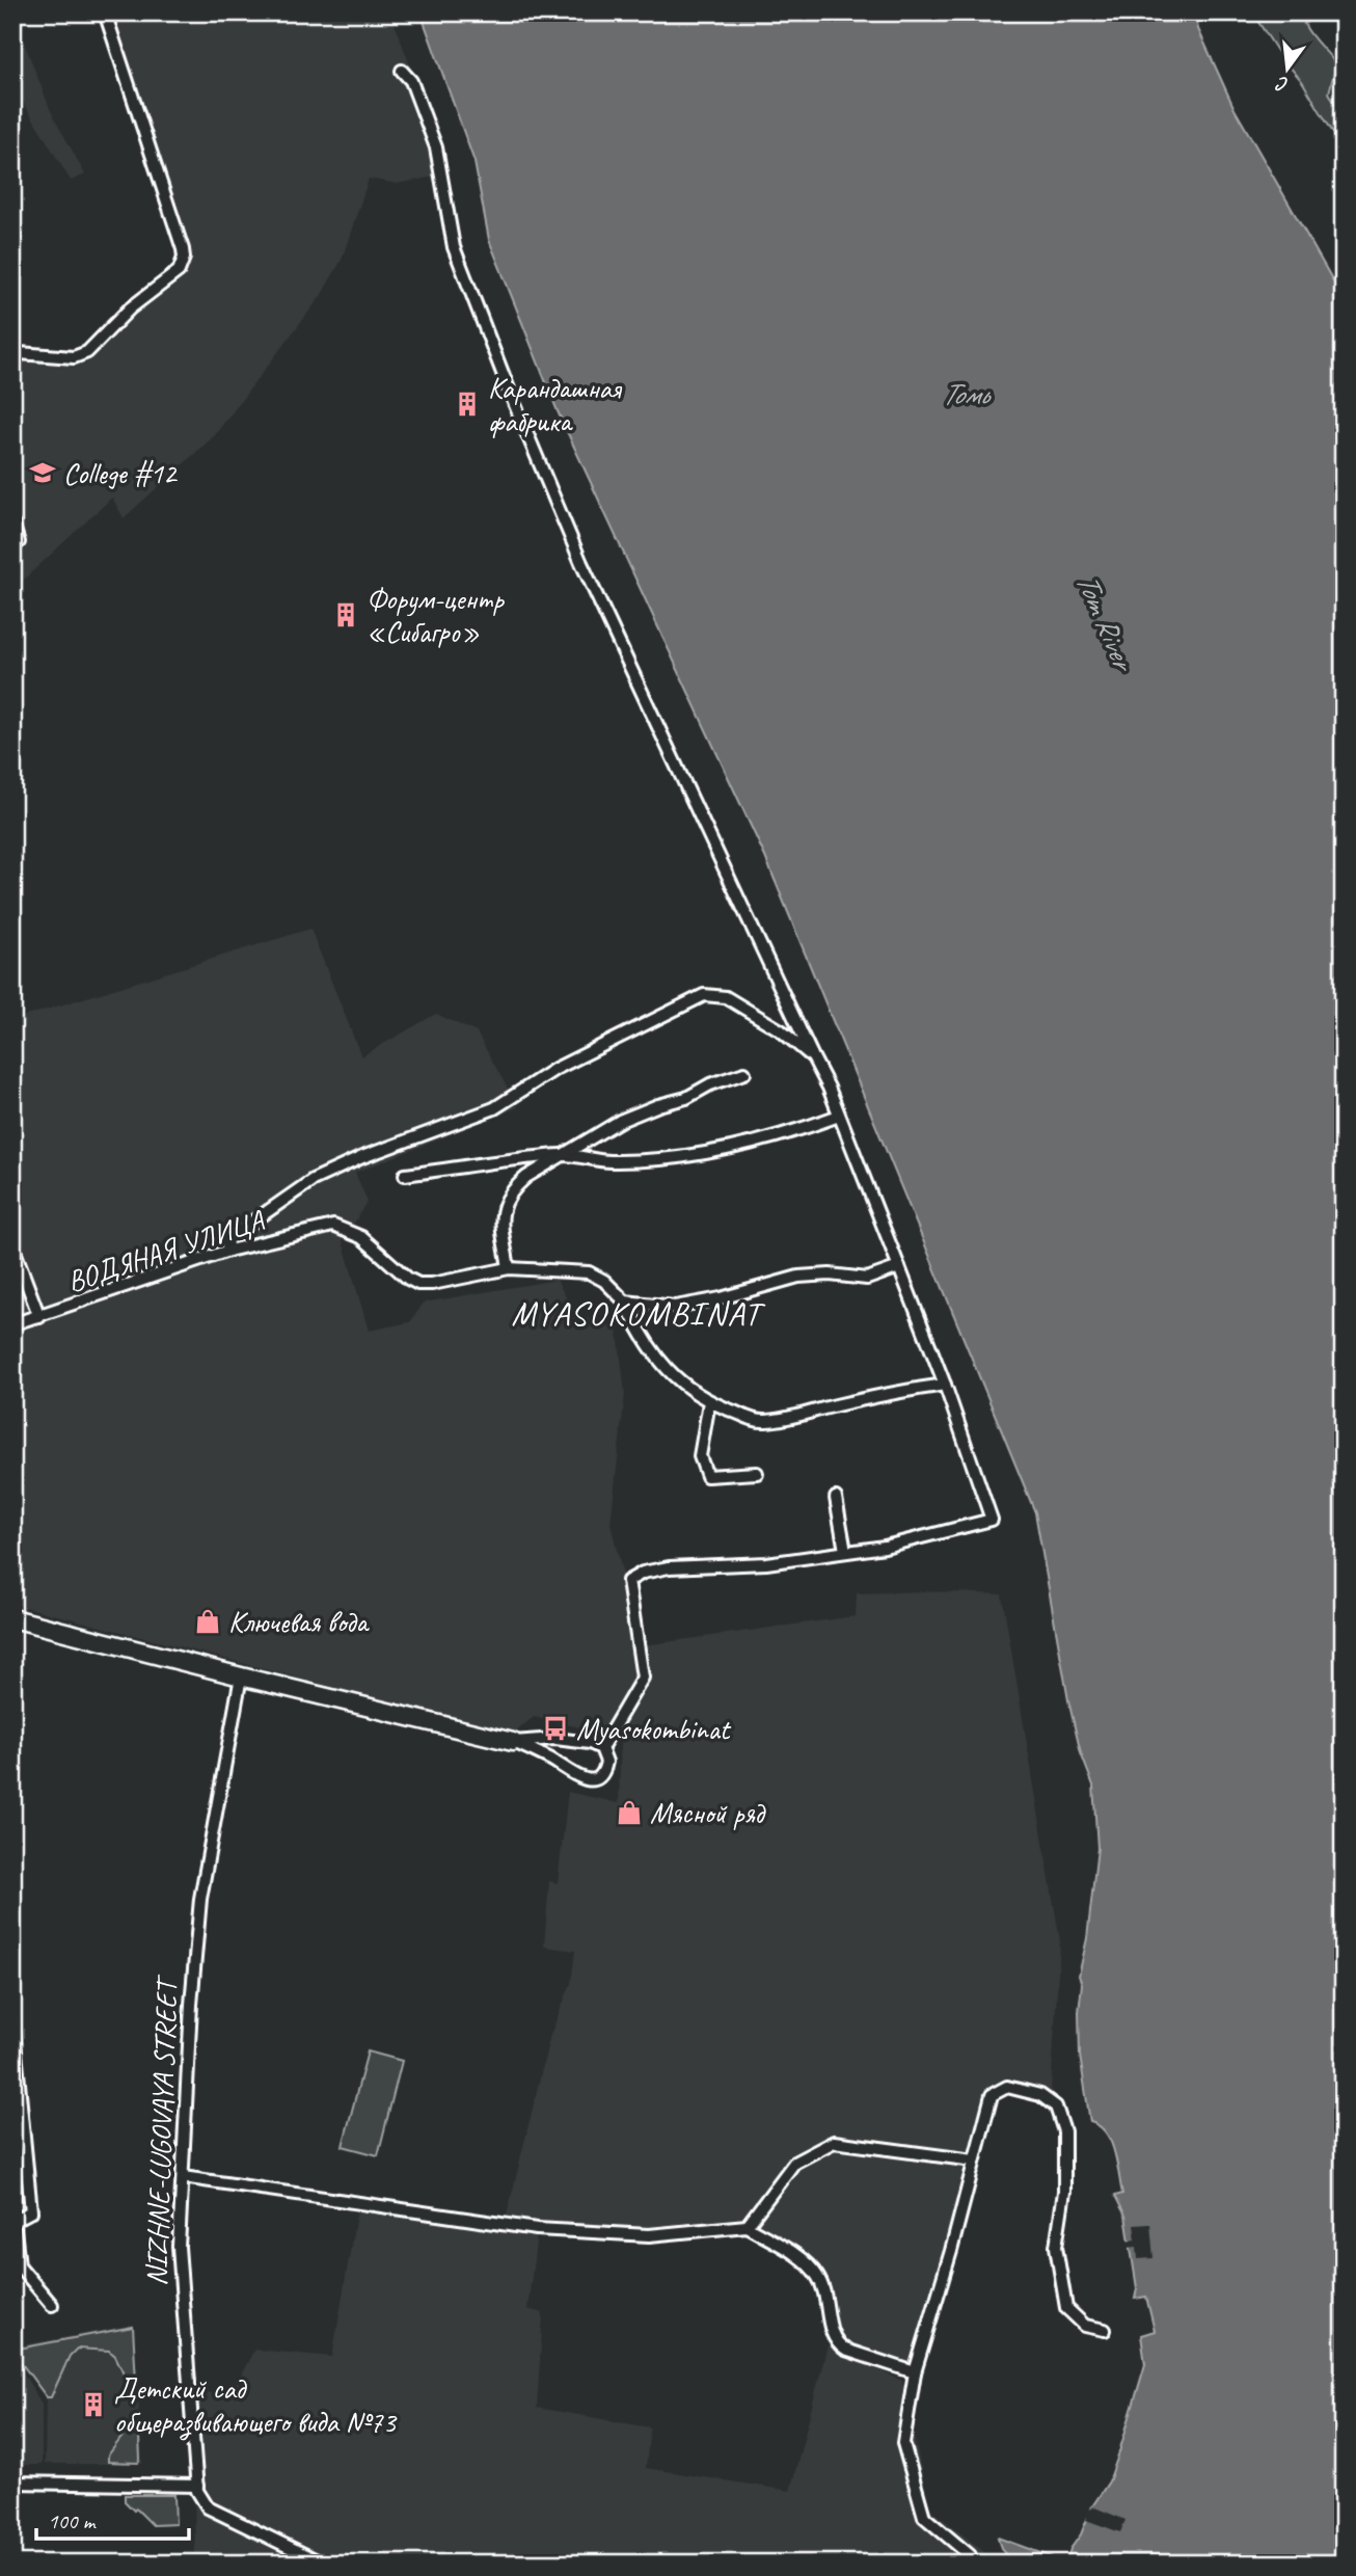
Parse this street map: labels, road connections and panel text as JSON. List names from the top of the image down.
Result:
{
  "streets": {
    "street": ["ВОДЯНАЯ УЛИЦА", "NIZHNE-LUGOVAYA STREET"]
  },
  "districts": ["MYASOKOMBINAT"],
  "water": ["Томь", "Tom River"],
  "places": {
    "building": ["Карандашная фабрика", "Форум-центр «Сибагро»", "Детский сад общеразвивающего вида №73"],
    "school or university": ["College #12"],
    "shop": ["Ключевая вода", "Мясной ряд"],
    "bus stop": ["Myasokombinat"]
  },
  "scale_bar": "100 m",
  "north": "bottom"
}
